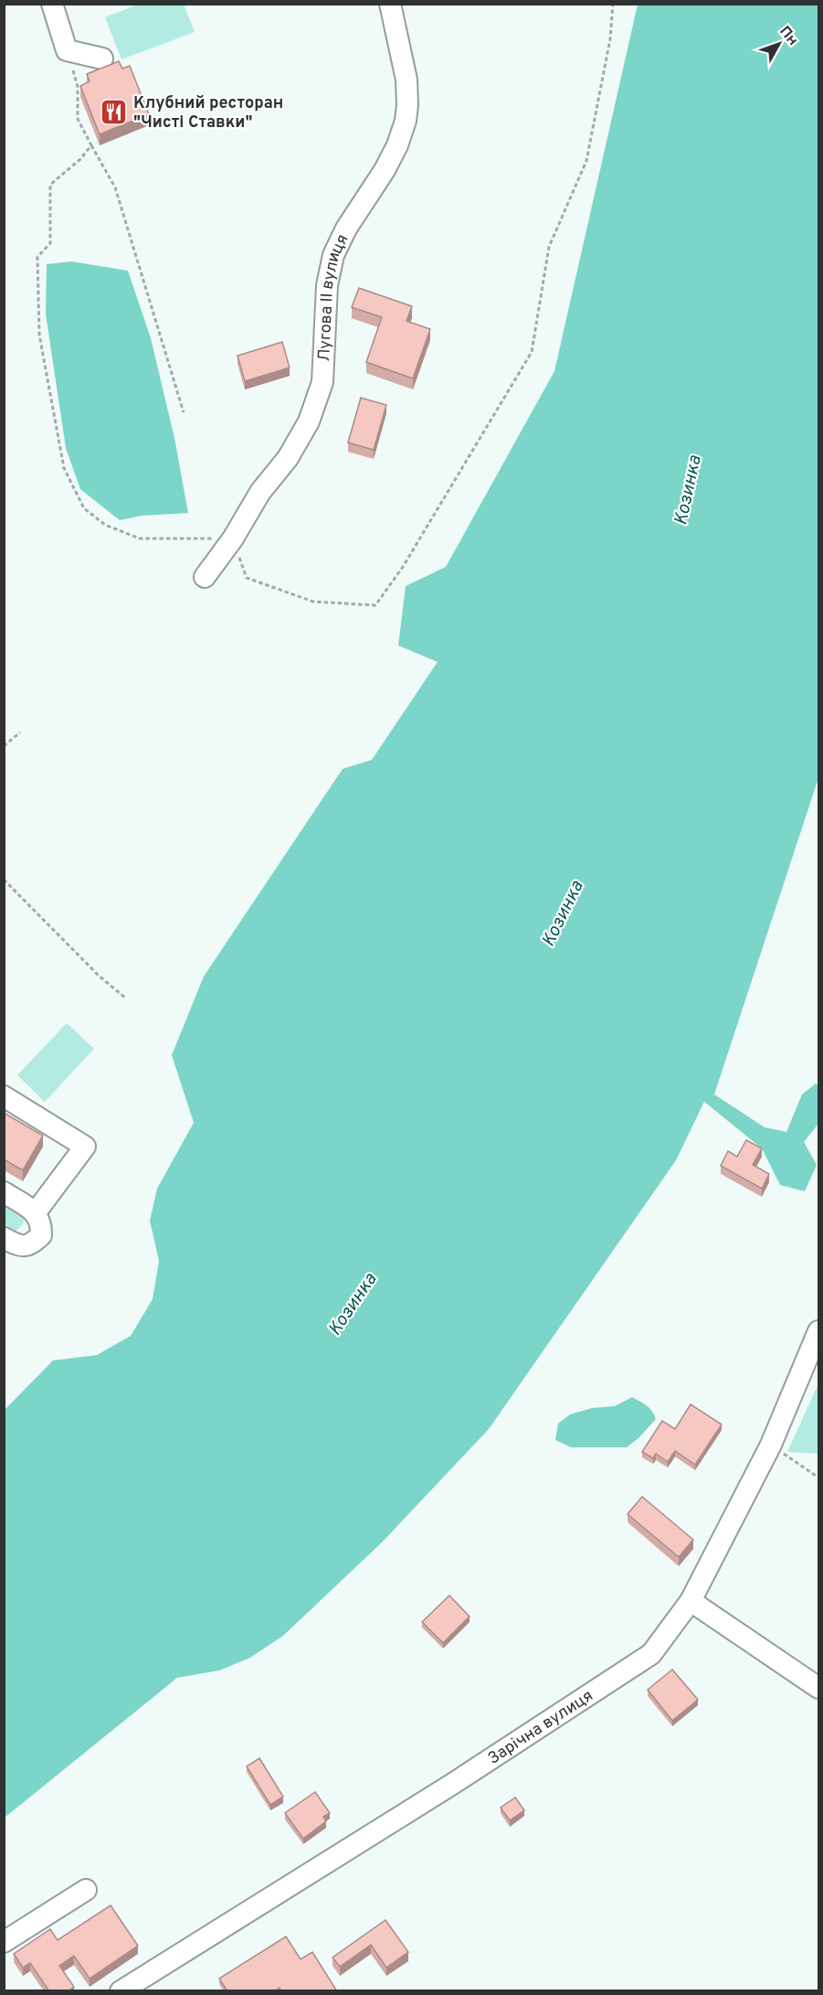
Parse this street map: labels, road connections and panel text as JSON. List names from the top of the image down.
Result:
{
  "streets": {
    "street": ["Лугова II вулиця", "Зарічна вулиця"]
  },
  "water": ["Козинка"],
  "places": {
    "restaurant": ["Клубний ресторан \"Чисті Ставки\""]
  },
  "north": "top right"
}
